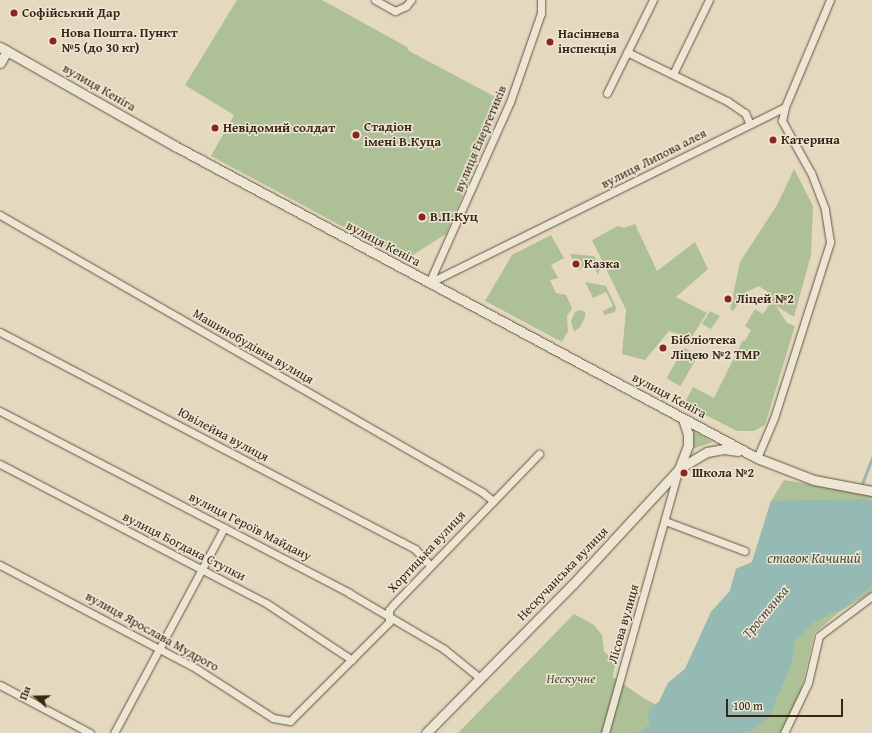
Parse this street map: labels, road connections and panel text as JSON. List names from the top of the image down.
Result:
{
  "streets": {
    "main road": ["вулиця Кеніга", "Нескучанська вулиця"],
    "street": [
      "вулиця Енергетиків",
      "вулиця Липова алея",
      "Машинобудівна вулиця",
      "Ювілейна вулиця",
      "вулиця Героїв Майдану",
      "вулиця Богдана Ступки",
      "Хортицька вулиця",
      "Лісова вулиця",
      "вулиця Ярослава Мудрого"
    ]
  },
  "crossings": [
    ["вулиця Кеніга", "вулиця Енергетиків"],
    ["вулиця Кеніга", "вулиця Липова алея"],
    ["вулиця Кеніга", "Нескучанська вулиця"],
    ["вулиця Енергетиків", "вулиця Липова алея"],
    ["Машинобудівна вулиця", "Хортицька вулиця"],
    ["Ювілейна вулиця", "Хортицька вулиця"],
    ["вулиця Героїв Майдану", "Хортицька вулиця"],
    ["вулиця Героїв Майдану", "Нескучанська вулиця"],
    ["вулиця Богдана Ступки", "Хортицька вулиця"],
    ["Хортицька вулиця", "вулиця Ярослава Мудрого"],
    ["Нескучанська вулиця", "Лісова вулиця"]
  ],
  "water": ["ставок Качиний", "Тростянка"],
  "parks": ["Нескучне"],
  "places": [
    "Софійський Дар",
    "Нова Пошта. Пункт №5 (до 30 кг)",
    "Насіннева інспекція",
    "Невідомий солдат",
    "Стадіон імені В.Куца",
    "Катерина",
    "В.П.Куц",
    "Казка",
    "Ліцей №2",
    "Бібліотека Ліцею №2 ТМР",
    "Школа №2"
  ],
  "scale_bar": "100 m",
  "north": "left"
}
